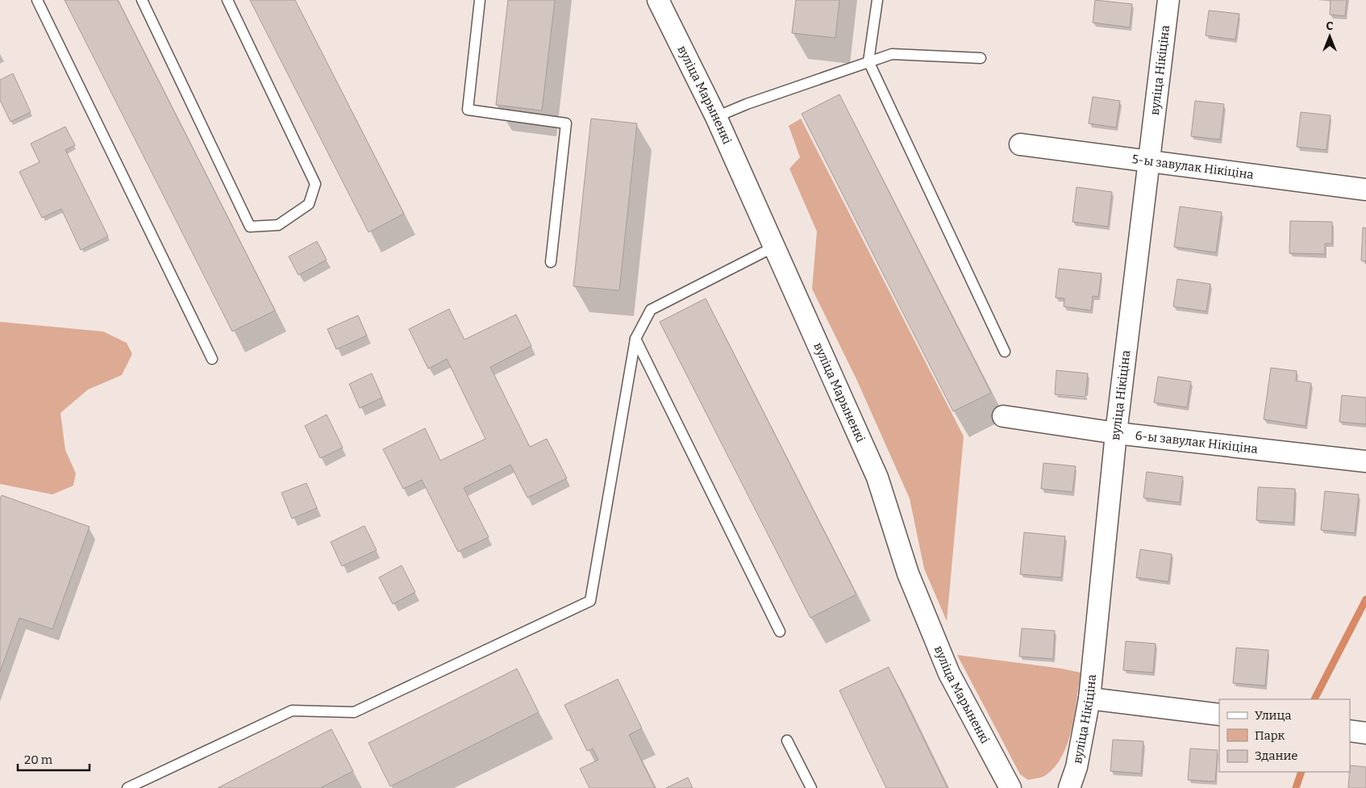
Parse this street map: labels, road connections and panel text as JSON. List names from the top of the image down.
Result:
{
  "streets": {
    "street": [
      "вуліца Нікіціна",
      "вуліца Марыненкі",
      "5-ы завулак Нікіціна",
      "6-ы завулак Нікіціна"
    ]
  },
  "crossings": [
    ["вуліца Нікіціна", "5-ы завулак Нікіціна"],
    ["вуліца Нікіціна", "6-ы завулак Нікіціна"]
  ],
  "legend": ["Улица", "Парк", "Здание"],
  "scale_bar": "20 m",
  "north": "top"
}
